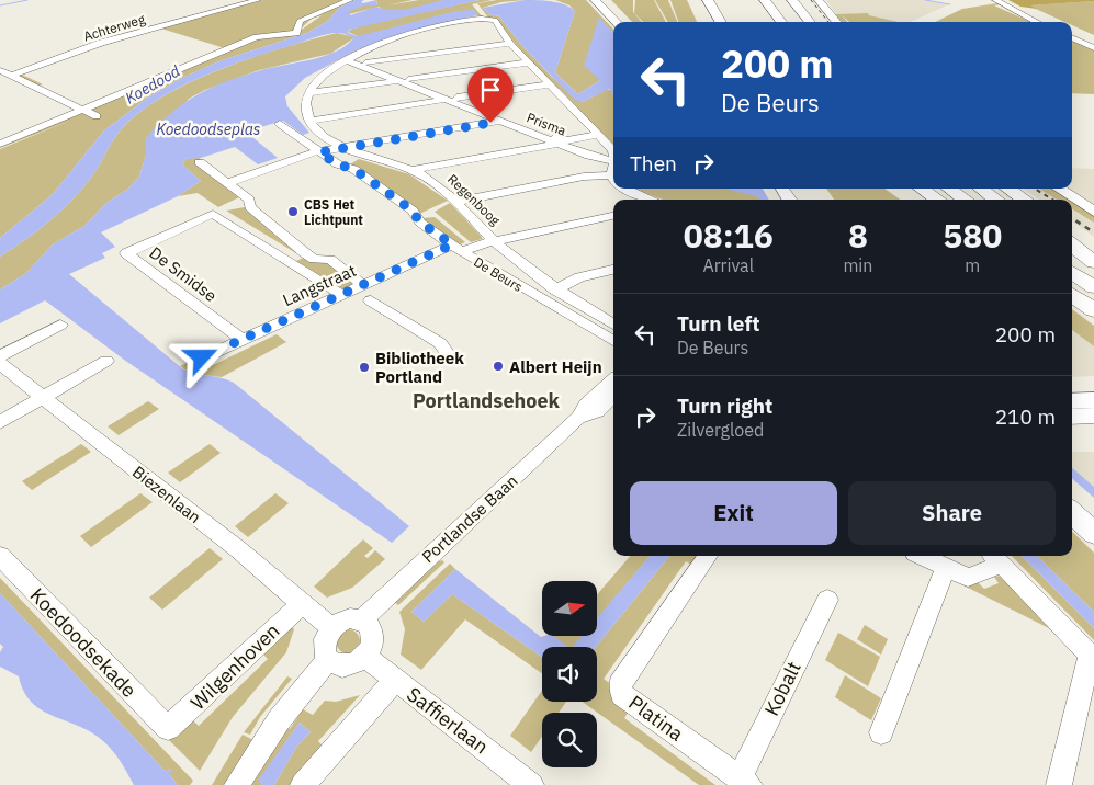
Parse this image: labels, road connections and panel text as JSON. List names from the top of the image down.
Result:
{
  "streets": {
    "street": [
      "Achterweg",
      "Prisma",
      "Regenboog",
      "De Smidse",
      "De Beurs",
      "Langstraat",
      "Biezenlaan",
      "Portlandse Baan",
      "Koedoodsekade",
      "Wilgenhoven",
      "Kobalt",
      "Platina",
      "Saffierlaan"
    ]
  },
  "crossings": [
    ["Regenboog", "Langstraat"],
    ["De Smidse", "Langstraat"],
    ["De Beurs", "Langstraat"],
    ["Biezenlaan", "Portlandse Baan"],
    ["Biezenlaan", "Wilgenhoven"],
    ["Biezenlaan", "Saffierlaan"],
    ["Portlandse Baan", "Saffierlaan"],
    ["Koedoodsekade", "Wilgenhoven"],
    ["Kobalt", "Platina"]
  ],
  "districts": ["Portlandsehoek"],
  "water": ["Koedood", "Koedoodseplas"],
  "places": ["CBS Het Lichtpunt", "Albert Heijn", "Bibliotheek Portland"],
  "north": "right",
  "page": {
    "turn": ["200 m", "De Beurs"],
    "then": "Then",
    "eta": [
      "08:16",
      "Arrival",
      "8",
      "min",
      "580",
      "m"
    ],
    "list": [
      {
        "name": "Turn left",
        "note": "De Beurs",
        "value": "200 m"
      },
      {
        "name": "Turn right",
        "note": "Zilvergloed",
        "value": "210 m"
      }
    ],
    "buttons": ["Exit", "Share"]
  }
}
